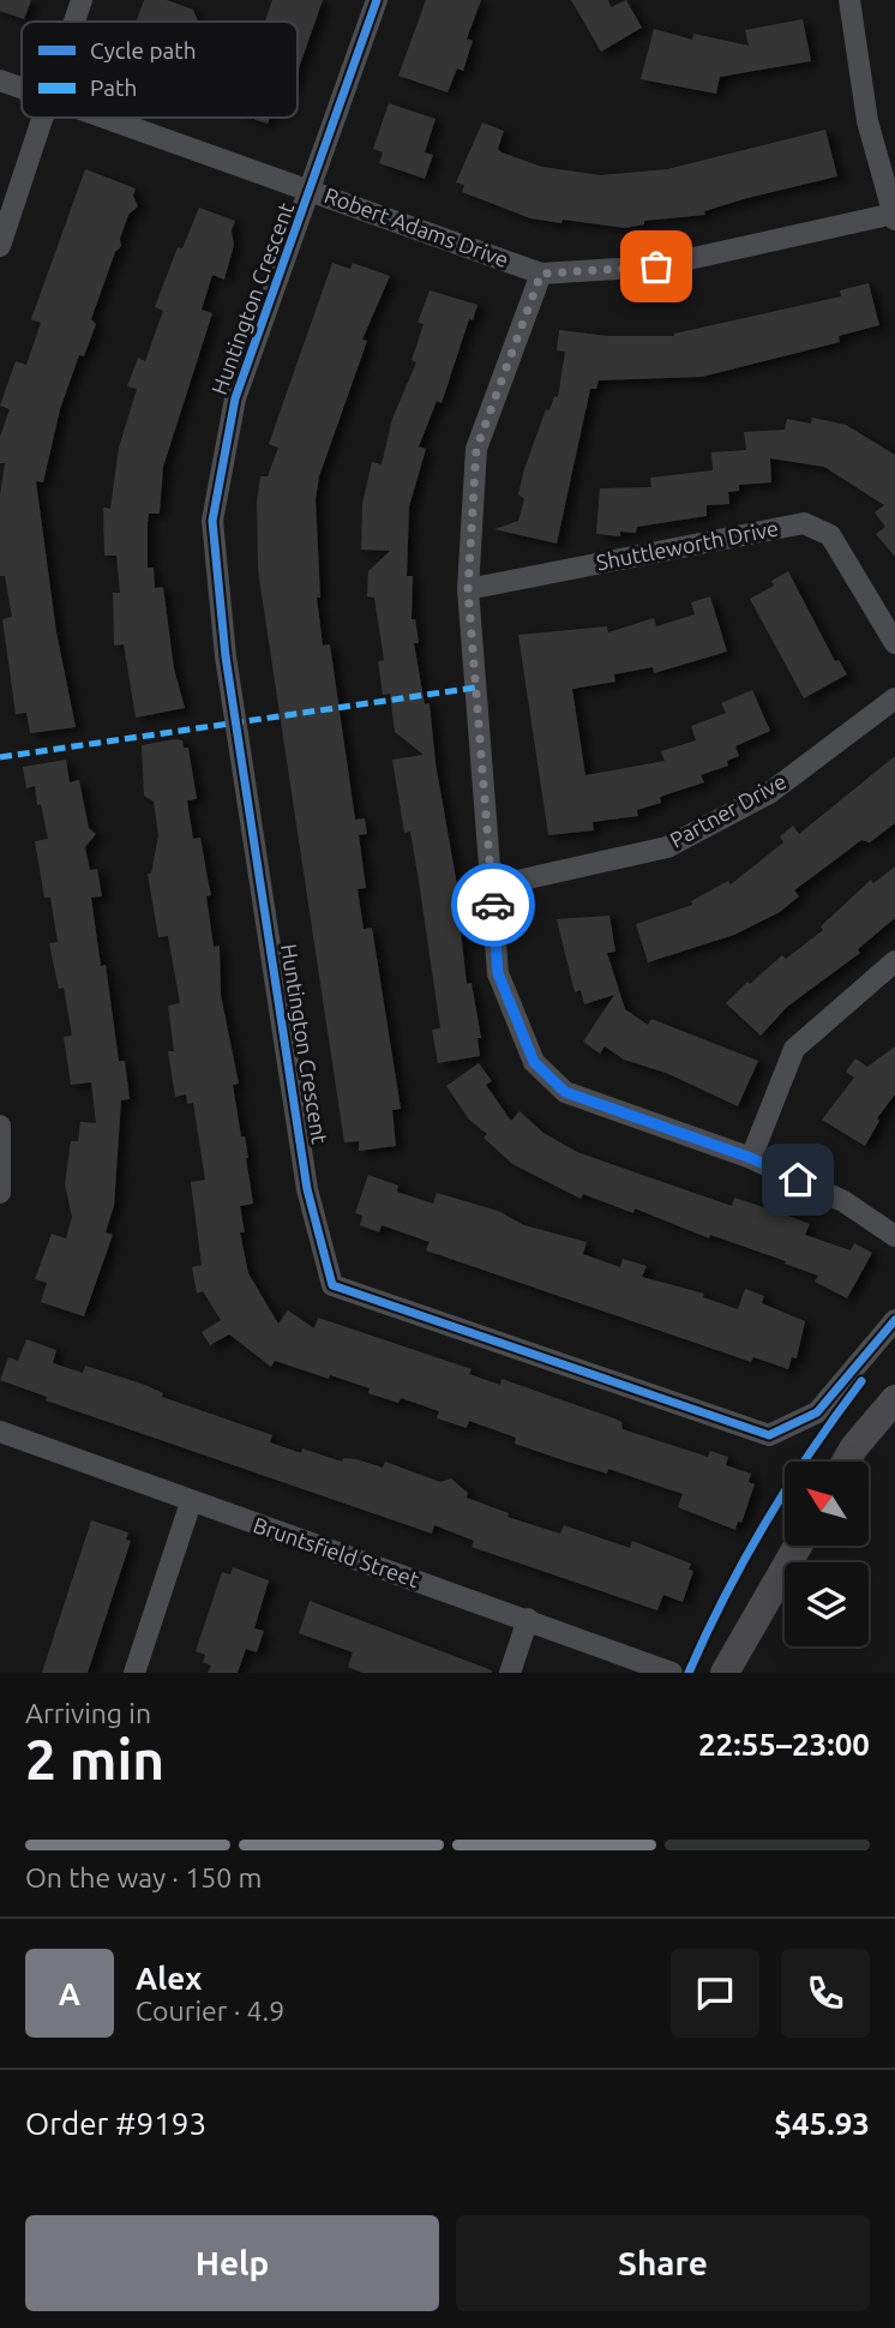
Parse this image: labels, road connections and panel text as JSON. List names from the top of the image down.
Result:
{
  "streets": {
    "street": [
      "Robert Adams Drive",
      "Huntington Crescent",
      "Shuttleworth Drive",
      "Partner Drive",
      "Bruntsfield Street"
    ]
  },
  "crossings": [
    ["Robert Adams Drive", "Huntington Crescent"]
  ],
  "legend": ["Cycle path", "Path"],
  "north": "top left",
  "page": {
    "heading": ["2 min", "Arriving in", "22:55–23:00"],
    "panel": [
      "Alex",
      "Courier · 4.9",
      "Order #9193",
      "$45.93"
    ],
    "bar": "On the way · 150 m",
    "round": "A",
    "buttons": ["Help", "Share"]
  }
}
